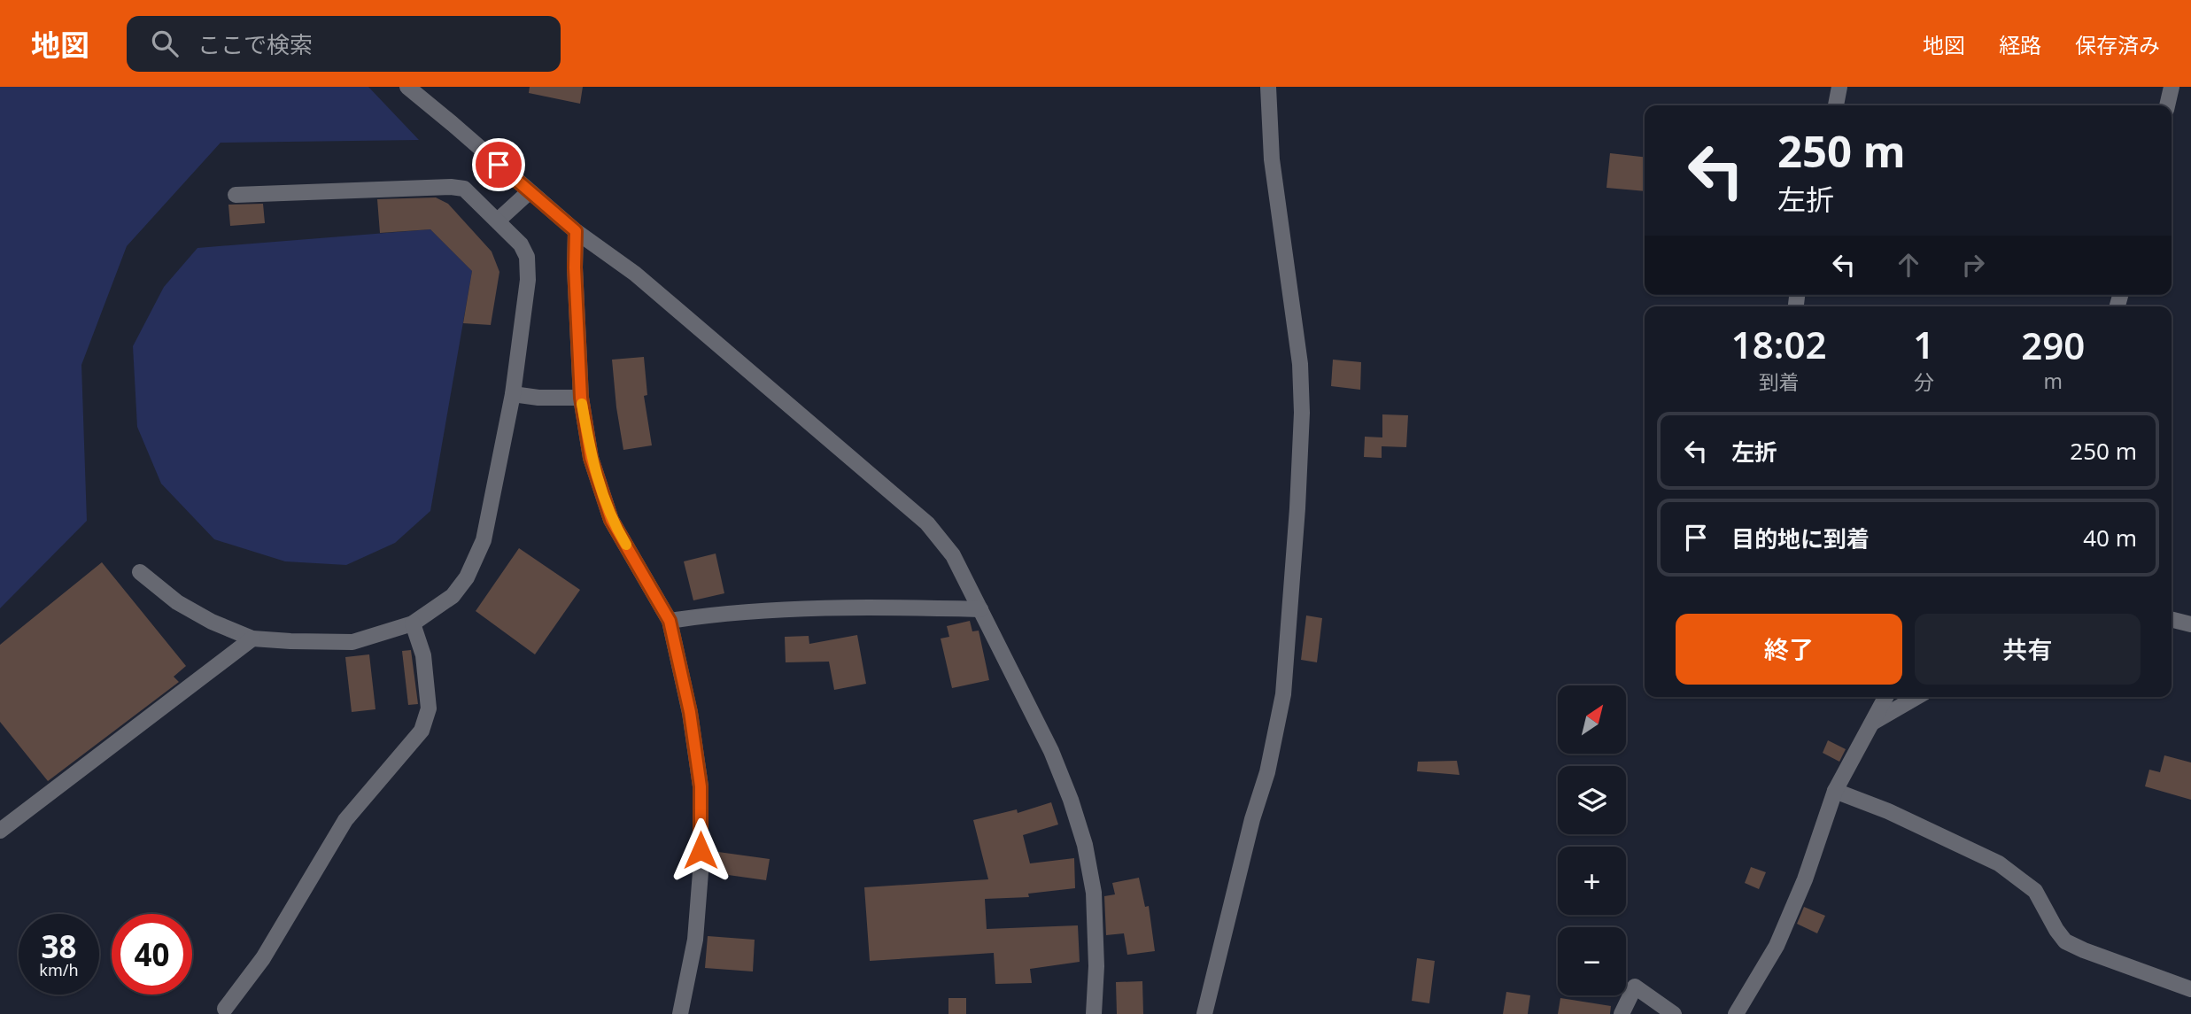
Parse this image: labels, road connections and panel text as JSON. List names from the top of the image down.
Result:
{
  "north": "top right",
  "page": {
    "header": "地図",
    "search": "ここで検索",
    "nav": ["地図", "経路", "保存済み"],
    "turn": ["250 m", "左折"],
    "eta": [
      "18:02",
      "到着",
      "1",
      "分",
      "290",
      "m"
    ],
    "list": [
      {
        "name": "左折",
        "value": "250 m"
      },
      {
        "name": "目的地に到着",
        "value": "40 m"
      }
    ],
    "buttons": ["終了", "共有"],
    "map_buttons": ["+", "−"],
    "speed": "38 km/h",
    "limit": "40"
  }
}
